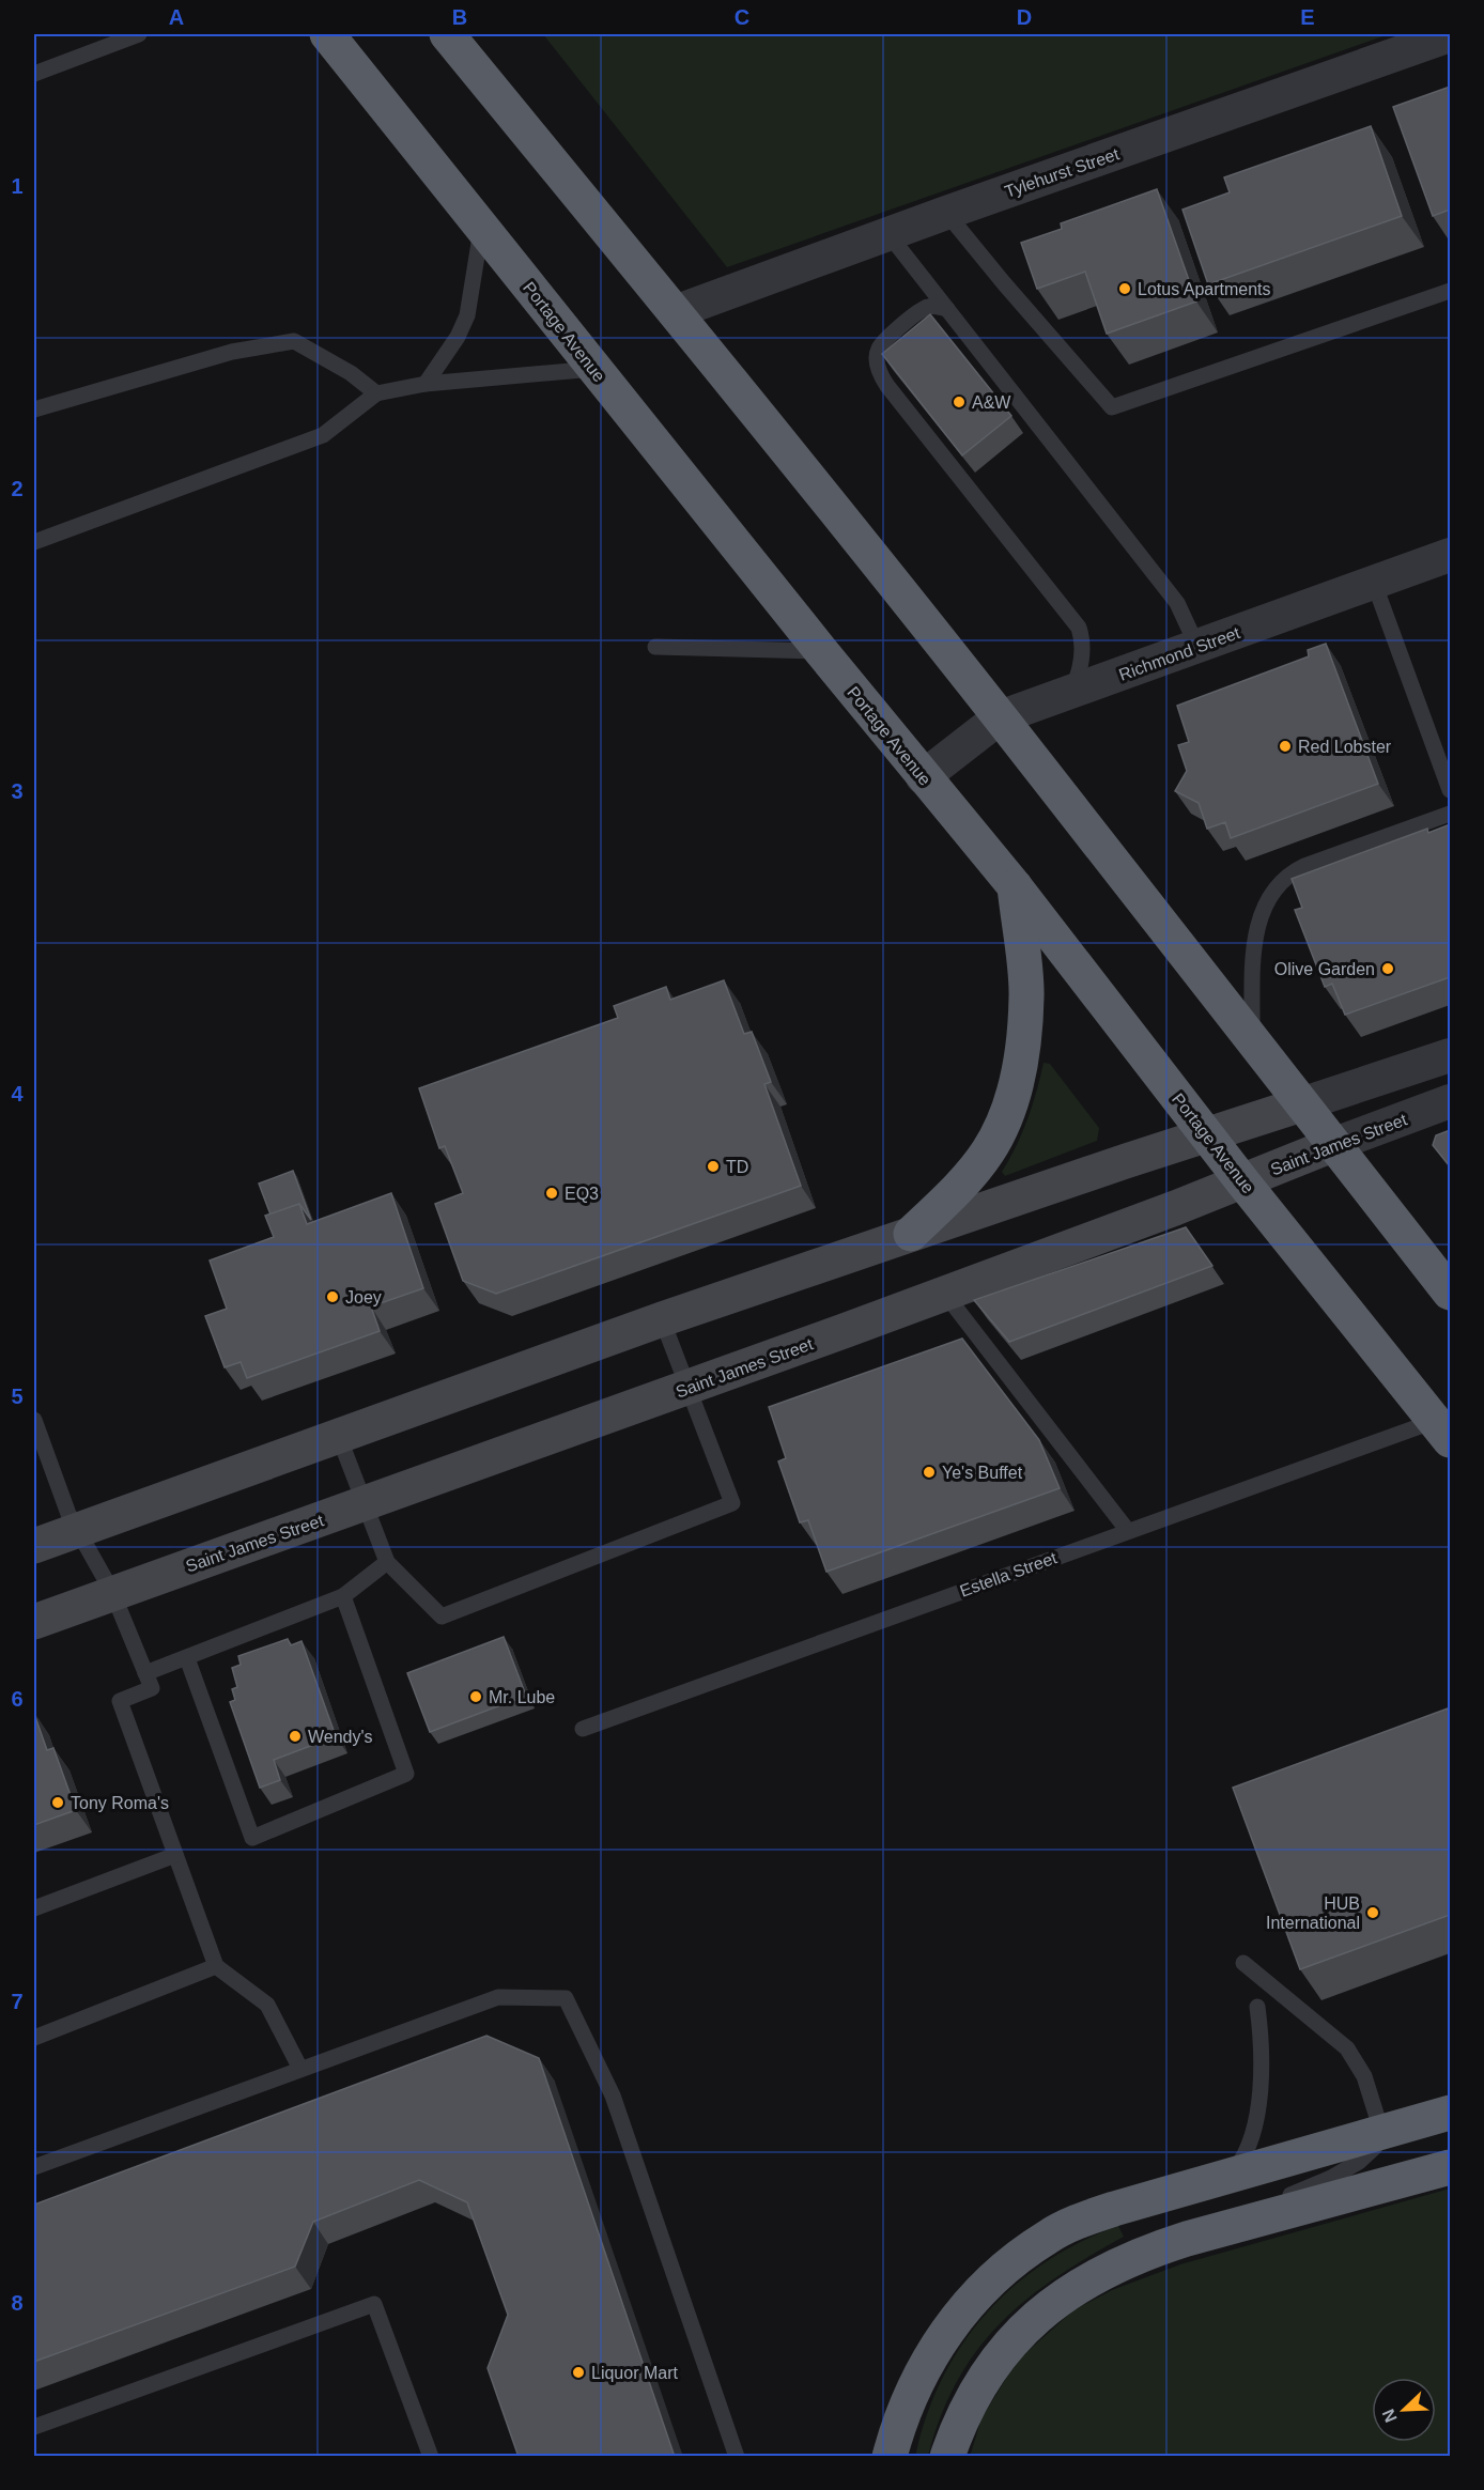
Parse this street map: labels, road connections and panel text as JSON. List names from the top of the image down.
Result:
{
  "streets": {
    "highway": ["Portage Avenue"],
    "main road": ["Saint James Street"],
    "street": ["Tylehurst Street", "Richmond Street"],
    "lane": ["Estella Street"]
  },
  "crossings": [
    ["Portage Avenue", "Richmond Street"],
    ["Portage Avenue", "Saint James Street"],
    ["Portage Avenue", "Estella Street"]
  ],
  "places": [
    "Lotus Apartments",
    "A&W",
    "Red Lobster",
    "Olive Garden",
    "TD",
    "EQ3",
    "Joey",
    "Ye's Buffet",
    "Mr. Lube",
    "Wendy's",
    "Tony Roma's",
    "HUB International",
    "Liquor Mart"
  ],
  "north": "bottom left",
  "grid": {
    "columns": [
      "A",
      "B",
      "C",
      "D",
      "E"
    ],
    "rows": [
      "1",
      "2",
      "3",
      "4",
      "5",
      "6",
      "7",
      "8"
    ]
  }
}
